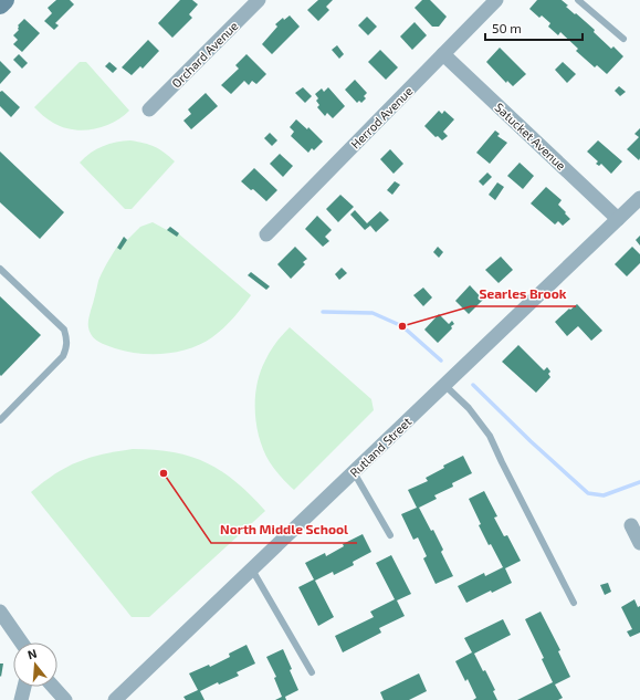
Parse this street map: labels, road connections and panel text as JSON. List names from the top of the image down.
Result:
{
  "streets": {
    "street": [
      "Orchard Avenue",
      "Herrod Avenue",
      "Satucket Avenue",
      "Rutland Street"
    ]
  },
  "crossings": [
    ["Herrod Avenue", "Satucket Avenue"],
    ["Satucket Avenue", "Rutland Street"]
  ],
  "places": ["Searles Brook", "North Middle School"],
  "scale_bar": "50 m",
  "north": "top"
}
